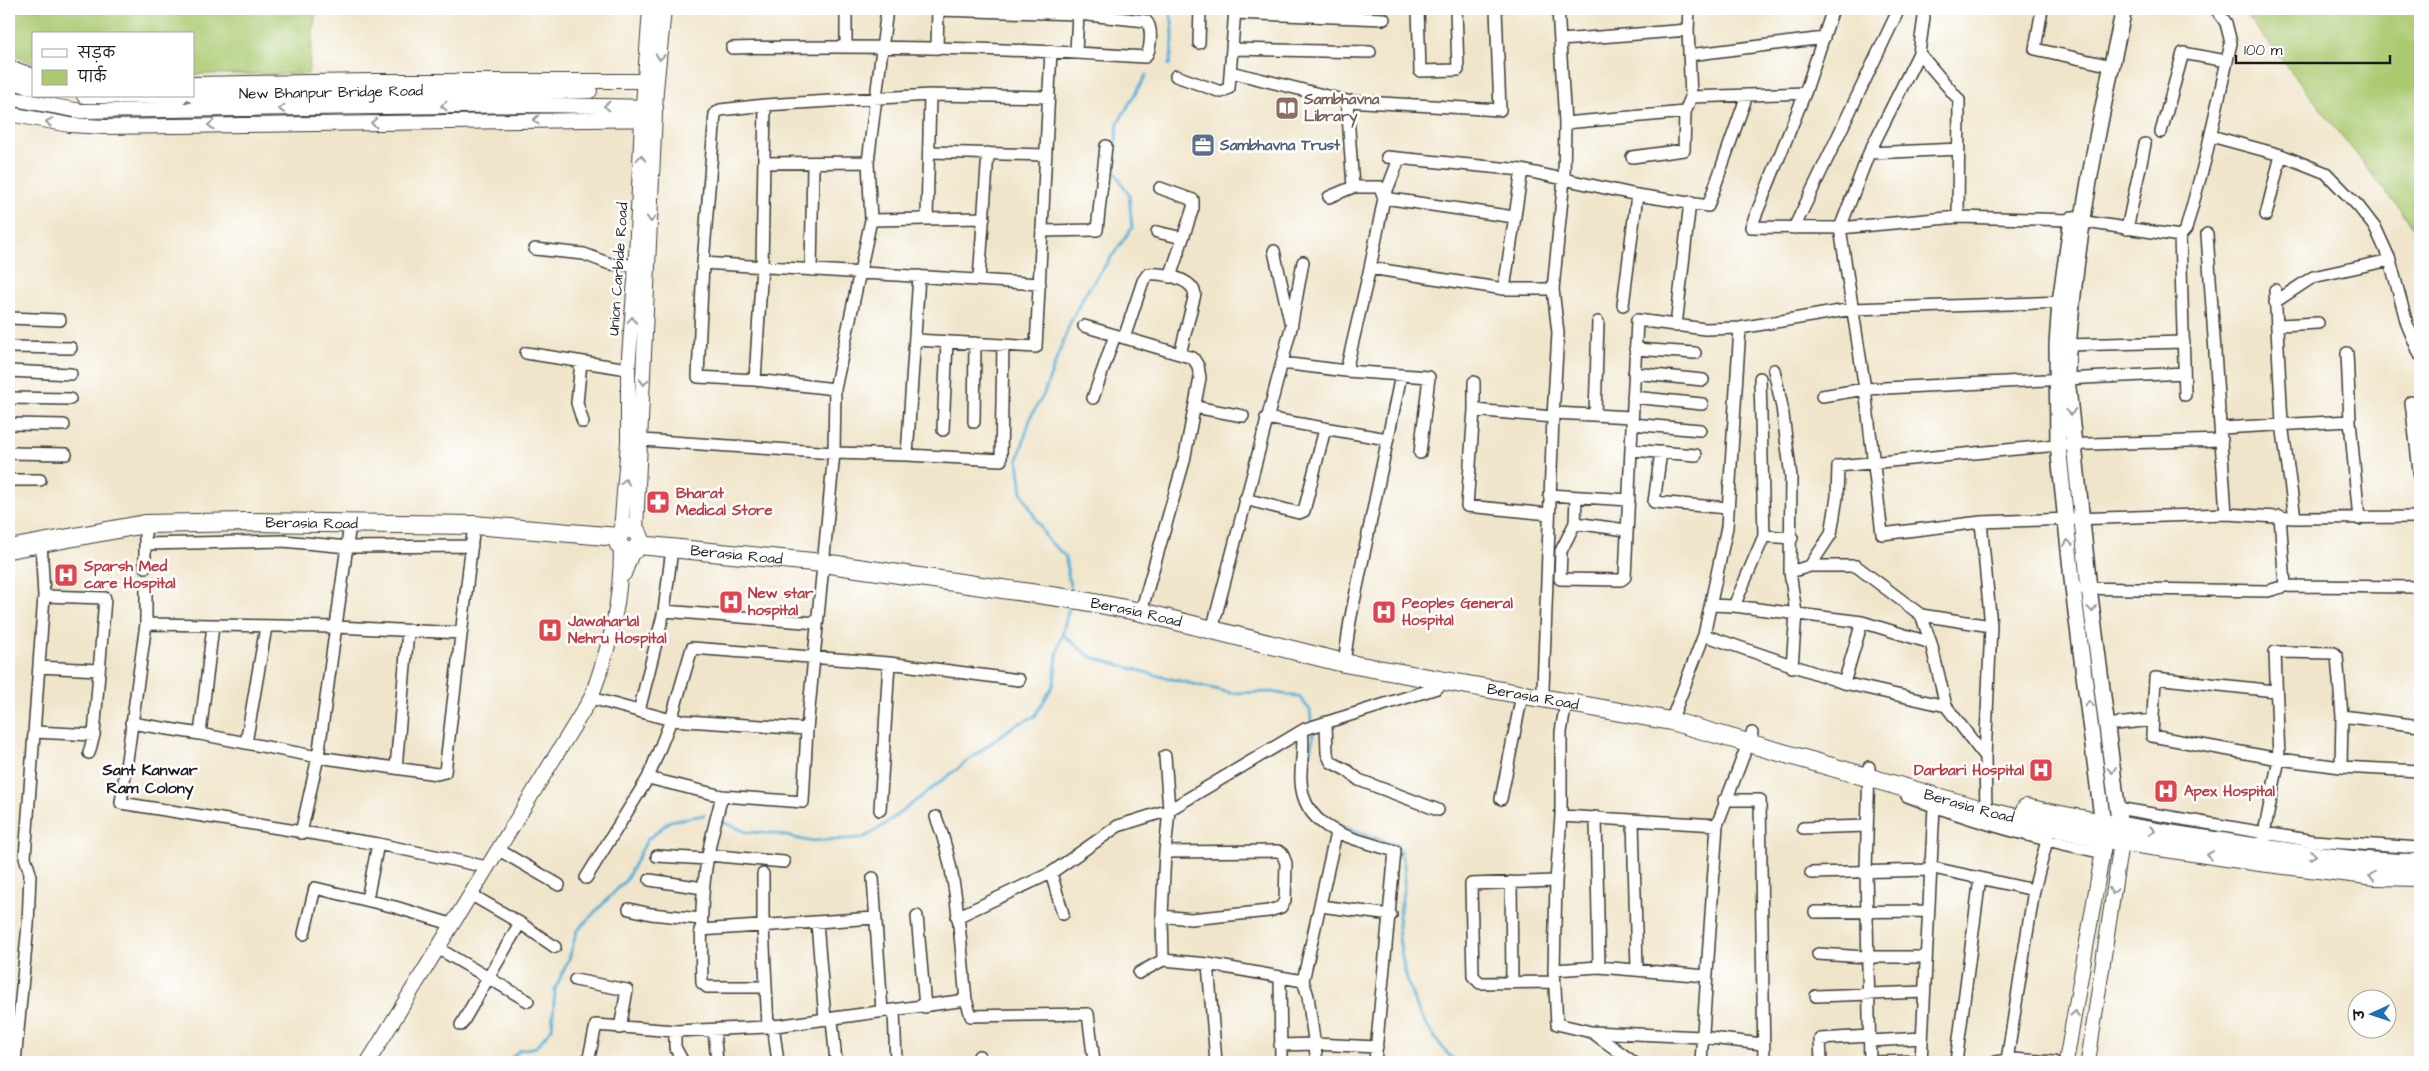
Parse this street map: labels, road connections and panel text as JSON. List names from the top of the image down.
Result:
{
  "streets": {
    "main road": ["Berasia Road"],
    "street": ["New Bhanpur Bridge Road", "Union Carbide Road"]
  },
  "crossings": [
    ["New Bhanpur Bridge Road", "Union Carbide Road"],
    ["Union Carbide Road", "Berasia Road"]
  ],
  "districts": ["Sant Kanwar Ram Colony"],
  "places": {
    "library": ["Sambhavna Library"],
    "office": ["Sambhavna Trust"],
    "pharmacy": ["Bharat Medical Store"],
    "hospital": [
      "Sparsh Med care Hospital",
      "New star hospital",
      "Peoples General Hospital",
      "Jawaharlal Nehru Hospital",
      "Darbari Hospital",
      "Apex Hospital"
    ]
  },
  "legend": ["सड़क", "पार्क"],
  "scale_bar": "100 m",
  "north": "left"
}
